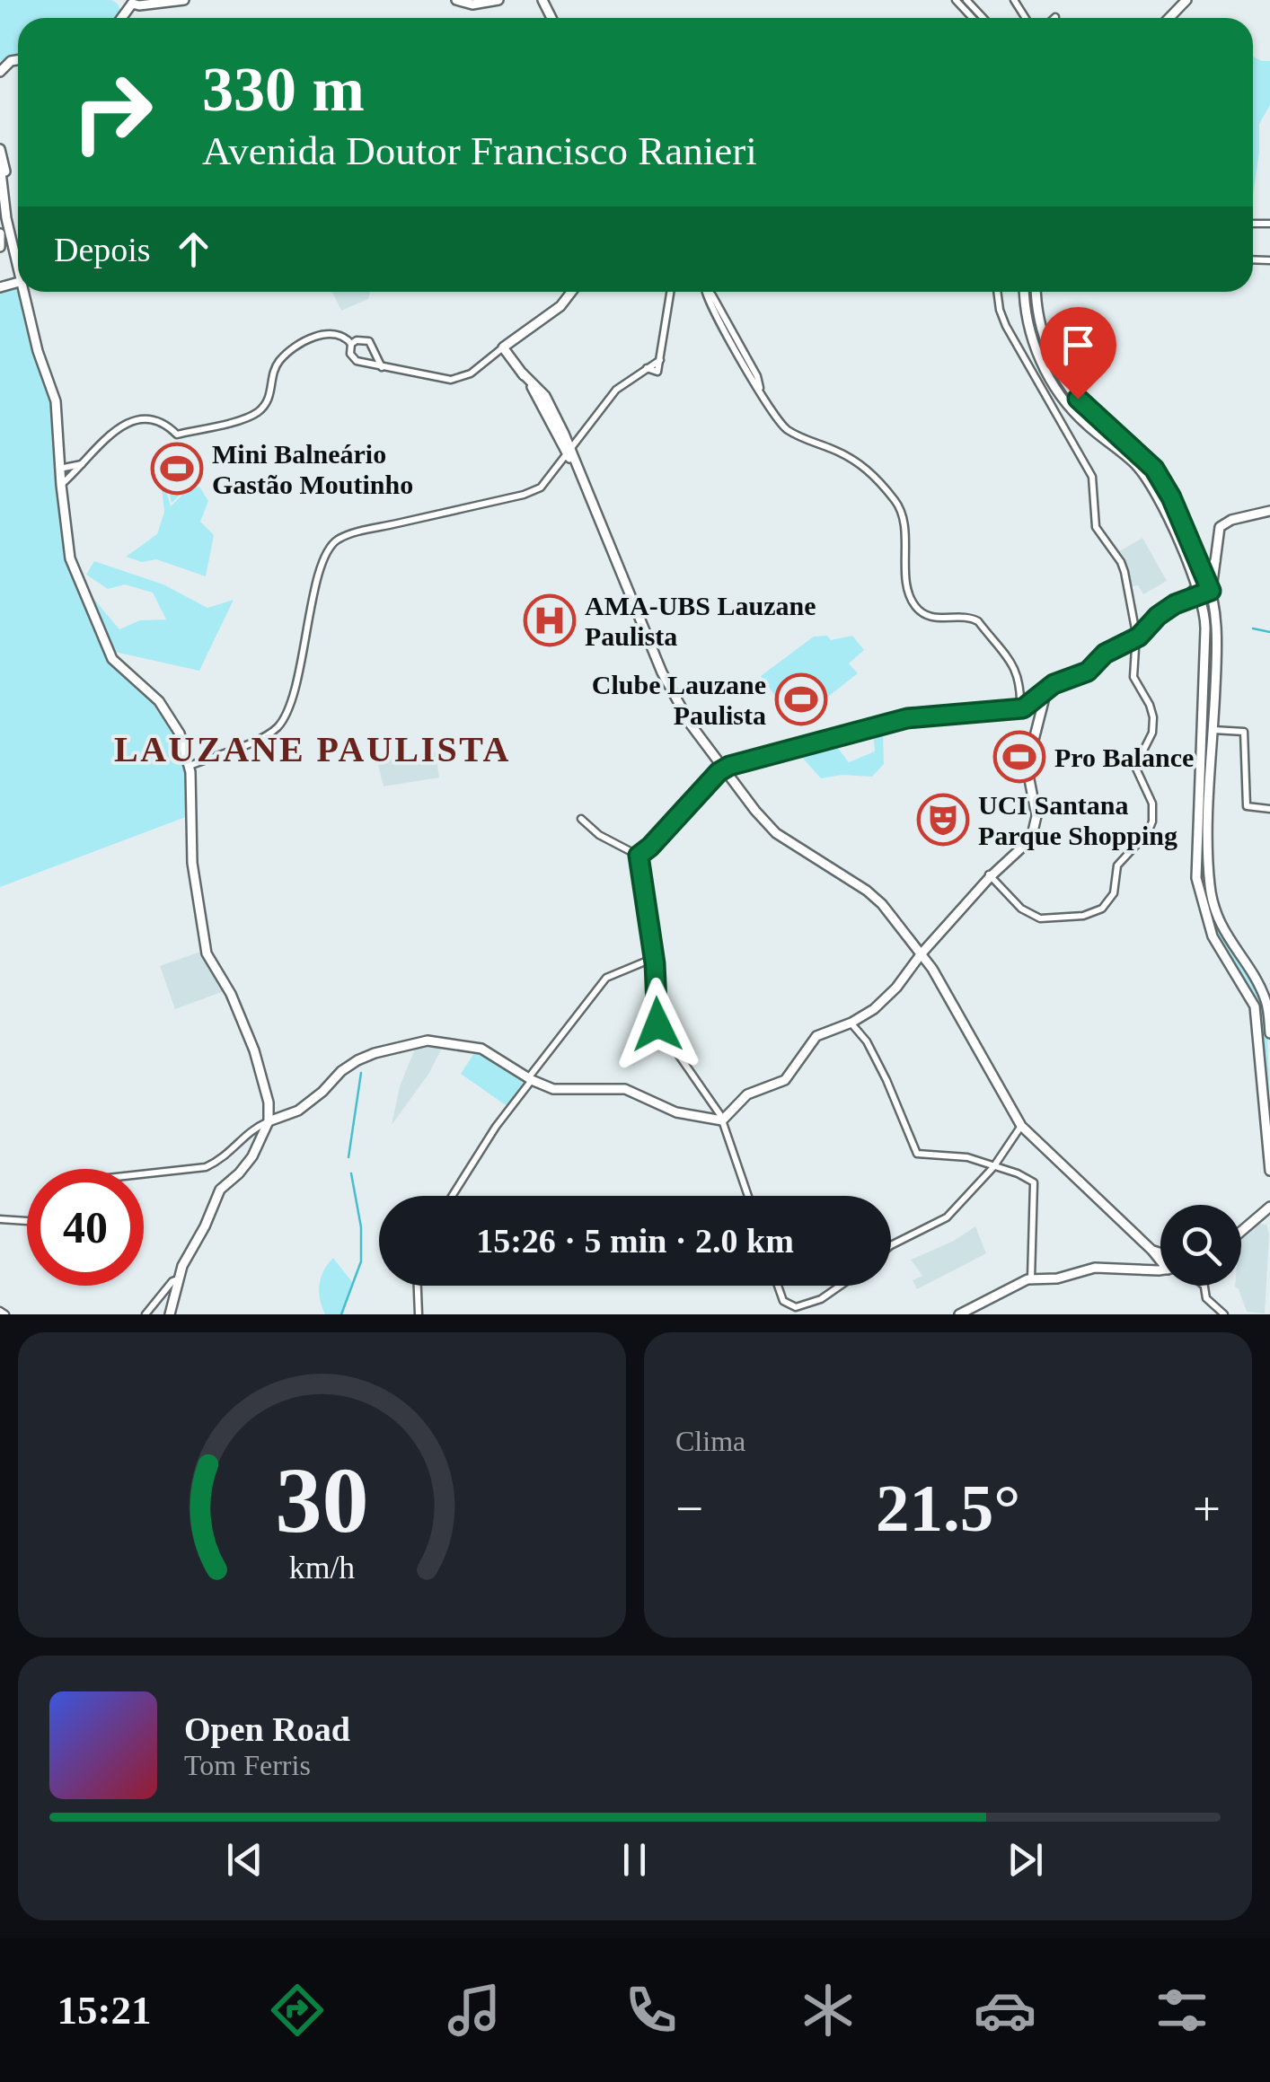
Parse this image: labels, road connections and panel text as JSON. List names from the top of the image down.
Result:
{
  "districts": ["LAUZANE PAULISTA"],
  "places": {
    "sports": ["Mini Balneário Gastão Moutinho", "Clube Lauzane Paulista", "Pro Balance"],
    "hospital": ["AMA-UBS Lauzane Paulista"],
    "theatre": ["UCI Santana Parque Shopping"]
  },
  "page": {
    "turn": ["330 m", "Avenida Doutor Francisco Ranieri"],
    "then": "Depois",
    "limit": "40",
    "trip": "15:26 · 5 min · 2.0 km",
    "tile": "Clima",
    "heat": ["−", "21.5°", "+"],
    "song": ["Open Road", "Tom Ferris"],
    "tabs": "15:21",
    "gauge": ["30", "km/h"]
  }
}
